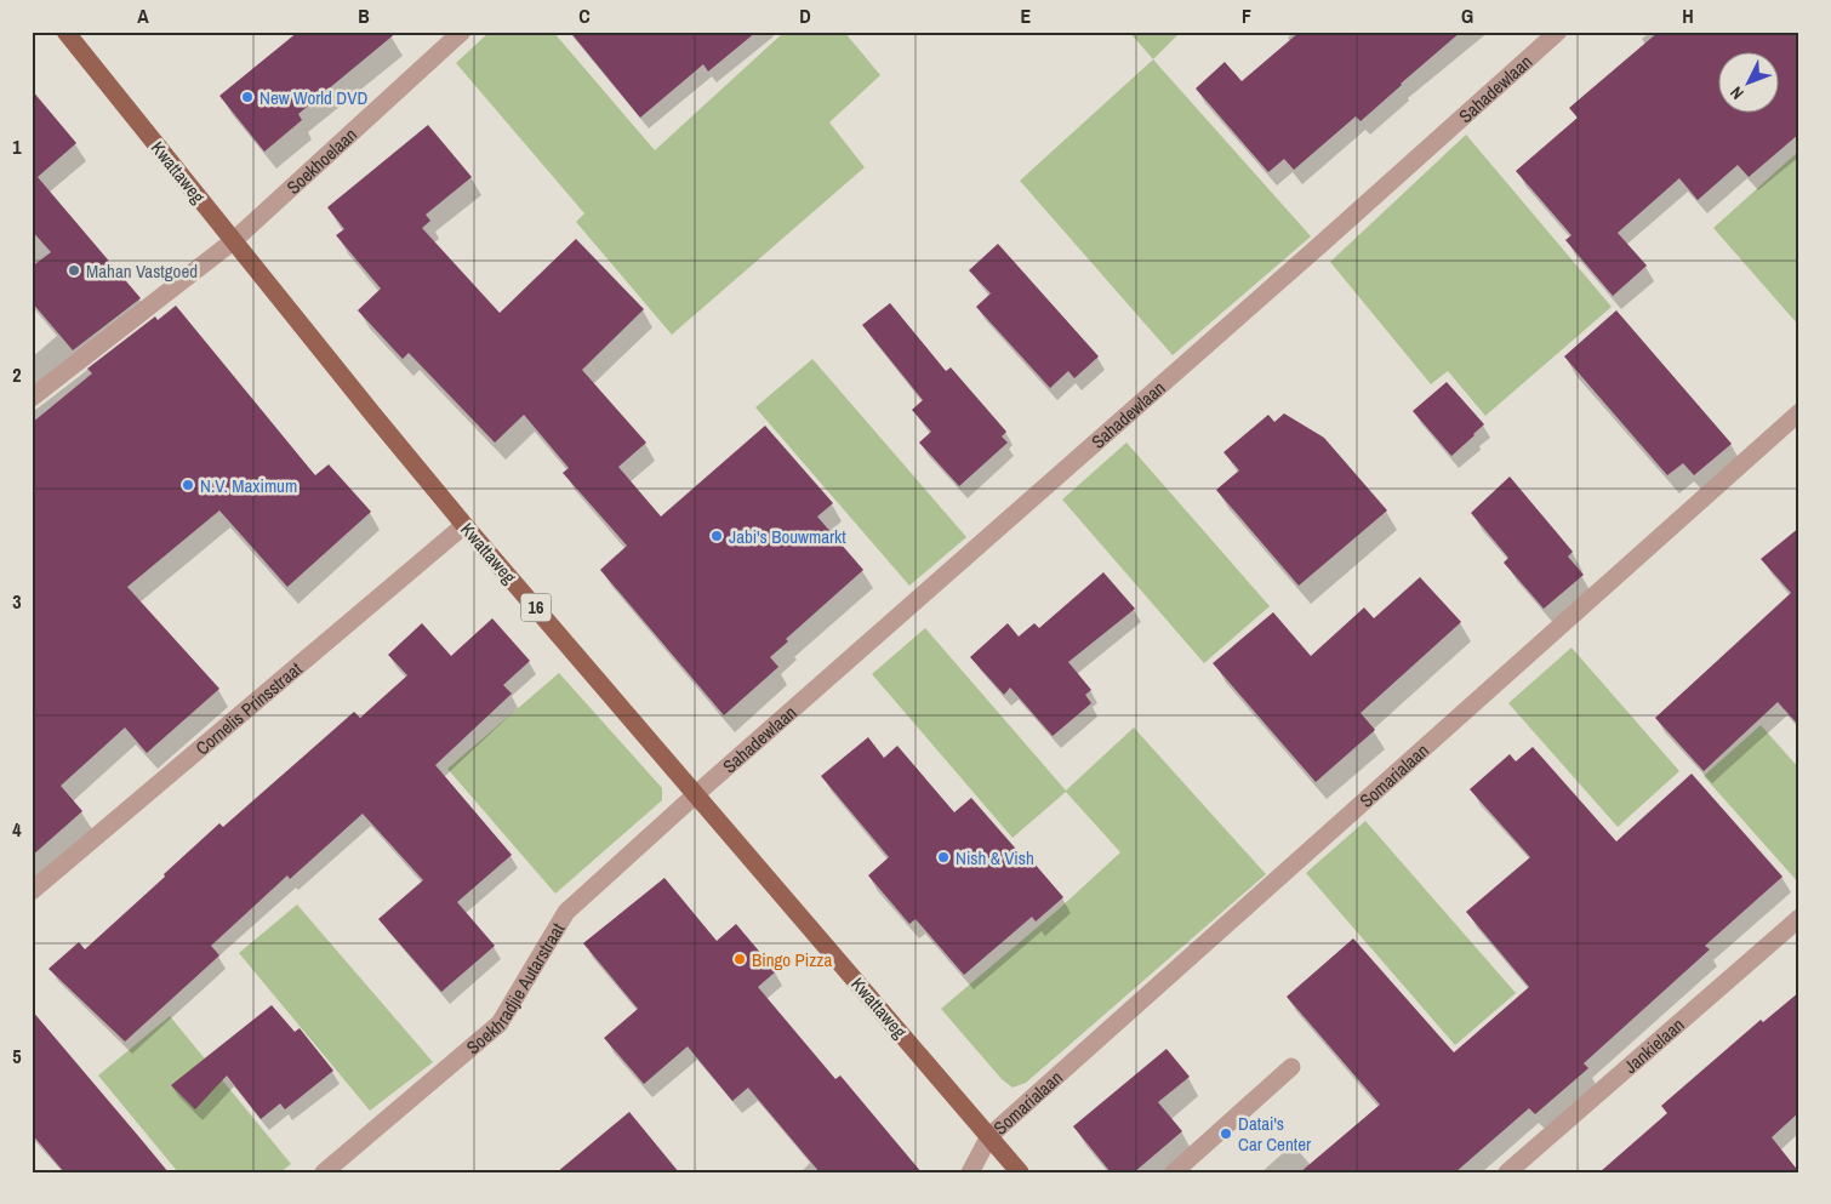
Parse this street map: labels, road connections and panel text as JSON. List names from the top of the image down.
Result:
{
  "streets": {
    "main road": ["Kwattaweg", "16"],
    "street": [
      "Sahadewlaan",
      "Soekhoelaan",
      "Cornelis Prinsstraat",
      "Somarialaan",
      "Soekhradjie Autarstraat",
      "Jankielaan"
    ]
  },
  "crossings": [
    ["Sahadewlaan", "Kwattaweg"],
    ["Sahadewlaan", "Soekhradjie Autarstraat"],
    ["Soekhoelaan", "Kwattaweg"],
    ["Kwattaweg", "Cornelis Prinsstraat"],
    ["Kwattaweg", "Somarialaan"],
    ["Kwattaweg", "Soekhradjie Autarstraat"]
  ],
  "places": [
    "New World DVD",
    "Mahan Vastgoed",
    "N.V. Maximum",
    "Jabi's Bouwmarkt",
    "Nish & Vish",
    "Bingo Pizza",
    "Datai's Car Center"
  ],
  "north": "bottom left",
  "grid": {
    "columns": [
      "A",
      "B",
      "C",
      "D",
      "E",
      "F",
      "G",
      "H"
    ],
    "rows": [
      "1",
      "2",
      "3",
      "4",
      "5"
    ]
  }
}
